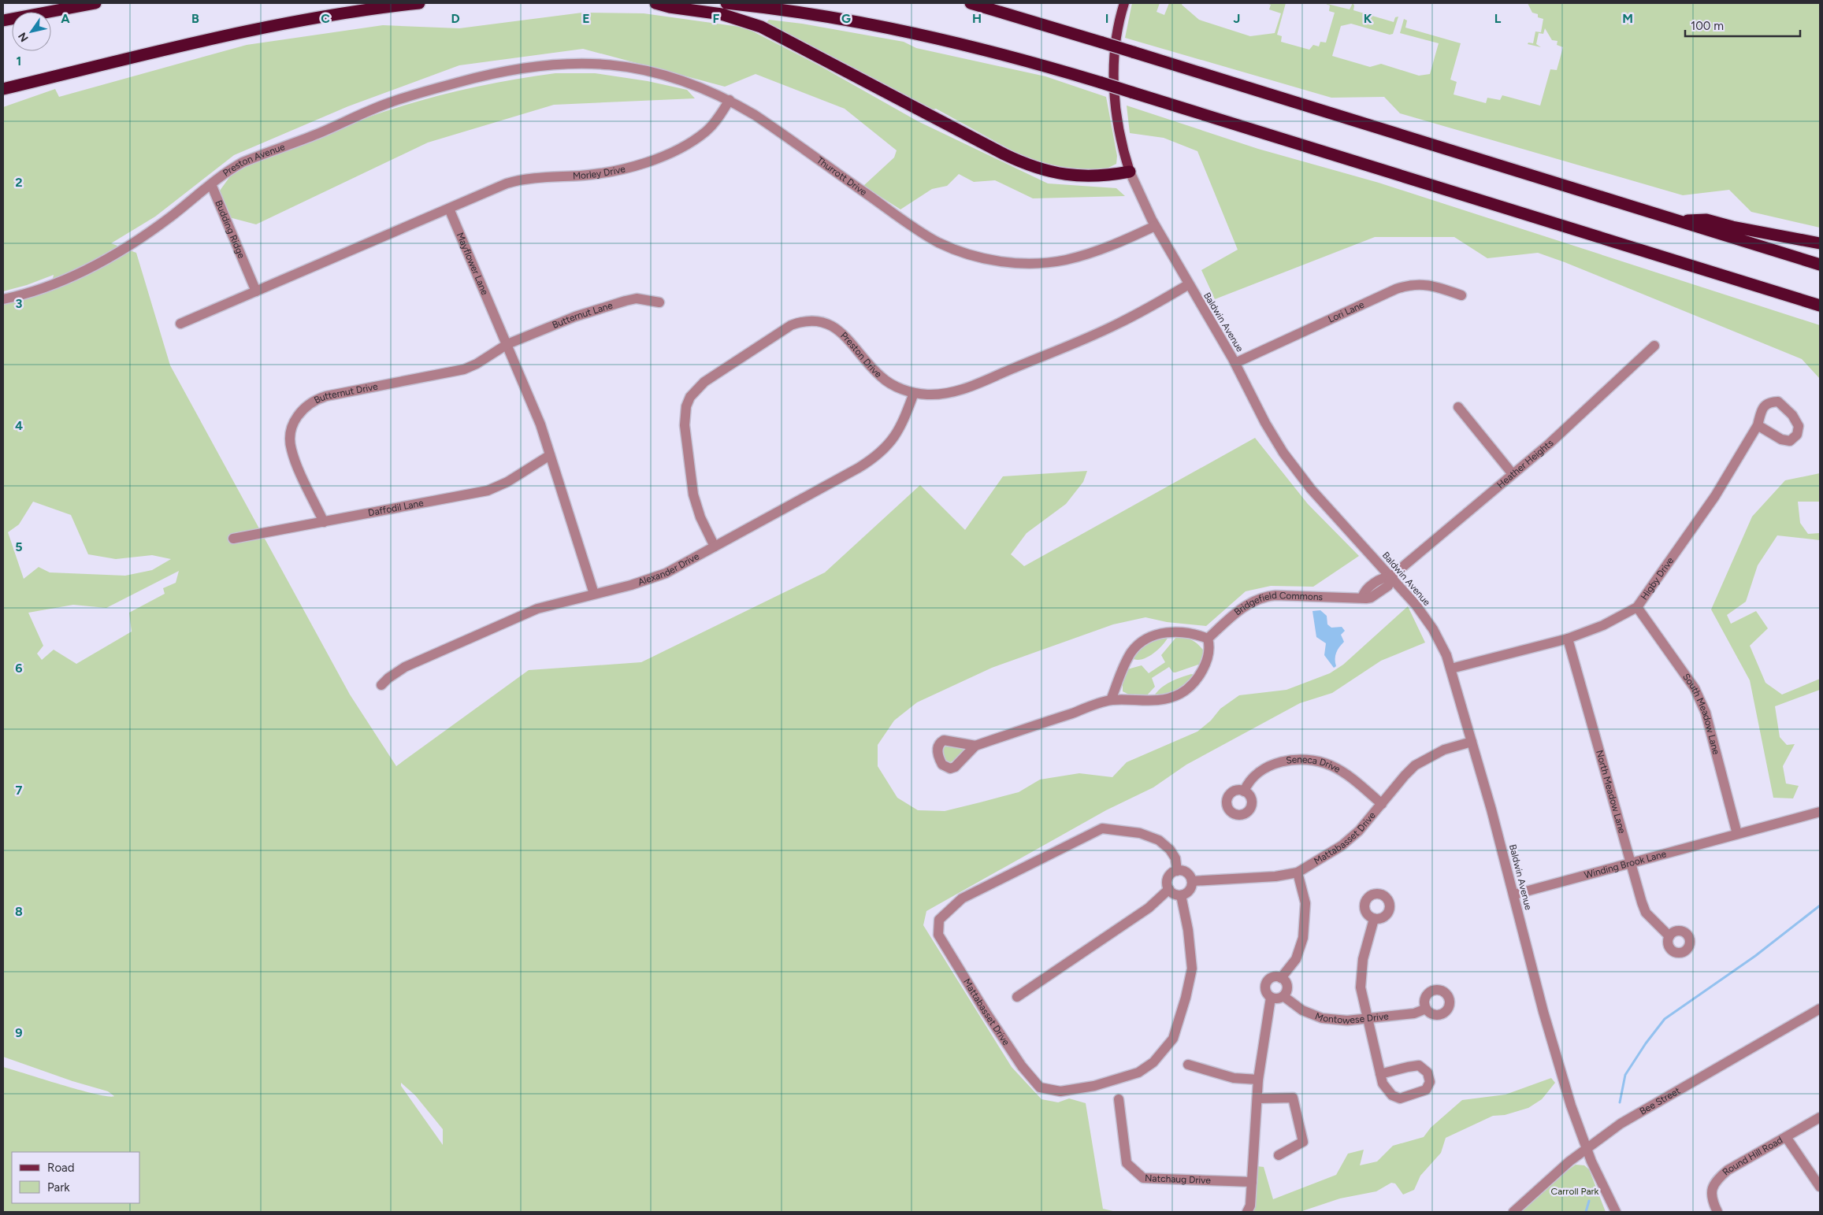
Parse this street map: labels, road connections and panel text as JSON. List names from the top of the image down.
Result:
{
  "streets": {
    "main road": ["Baldwin Avenue"],
    "street": [
      "Preston Avenue",
      "Morley Drive",
      "Thurrott Drive",
      "Budding Ridge",
      "Mayflower Lane",
      "Lori Lane",
      "Butternut Lane",
      "Preston Drive",
      "Butternut Drive",
      "Heather Heights",
      "Daffodil Lane",
      "Alexander Drive",
      "Higby Drive",
      "Bridgefield Commons",
      "South Meadow Lane",
      "Seneca Drive",
      "North Meadow Lane",
      "Mattabasset Drive",
      "Winding Brook Lane",
      "Montowese Drive",
      "Bee Street",
      "Round Hill Road",
      "Natchaug Drive"
    ]
  },
  "crossings": [
    ["Preston Avenue", "Thurrott Drive"],
    ["Preston Avenue", "Budding Ridge"],
    ["Morley Drive", "Thurrott Drive"],
    ["Morley Drive", "Mayflower Lane"],
    ["Thurrott Drive", "Baldwin Avenue"],
    ["Mayflower Lane", "Butternut Lane"],
    ["Mayflower Lane", "Butternut Drive"],
    ["Mayflower Lane", "Daffodil Lane"],
    ["Mayflower Lane", "Alexander Drive"],
    ["Lori Lane", "Baldwin Avenue"],
    ["Butternut Lane", "Butternut Drive"],
    ["Baldwin Avenue", "Preston Drive"],
    ["Baldwin Avenue", "Heather Heights"],
    ["Baldwin Avenue", "Higby Drive"],
    ["Baldwin Avenue", "Bridgefield Commons"],
    ["Baldwin Avenue", "Mattabasset Drive"],
    ["Baldwin Avenue", "Winding Brook Lane"],
    ["Baldwin Avenue", "Bee Street"],
    ["Preston Drive", "Alexander Drive"],
    ["Butternut Drive", "Daffodil Lane"],
    ["Heather Heights", "Bridgefield Commons"],
    ["Higby Drive", "South Meadow Lane"],
    ["Higby Drive", "North Meadow Lane"],
    ["South Meadow Lane", "Winding Brook Lane"],
    ["Seneca Drive", "Mattabasset Drive"],
    ["North Meadow Lane", "Winding Brook Lane"]
  ],
  "parks": ["Carroll Park"],
  "legend": ["Road", "Park"],
  "scale_bar": "100 m",
  "north": "bottom left",
  "grid": {
    "columns": [
      "A",
      "B",
      "C",
      "D",
      "E",
      "F",
      "G",
      "H",
      "I",
      "J",
      "K",
      "L",
      "M"
    ],
    "rows": [
      "1",
      "2",
      "3",
      "4",
      "5",
      "6",
      "7",
      "8",
      "9"
    ]
  }
}
